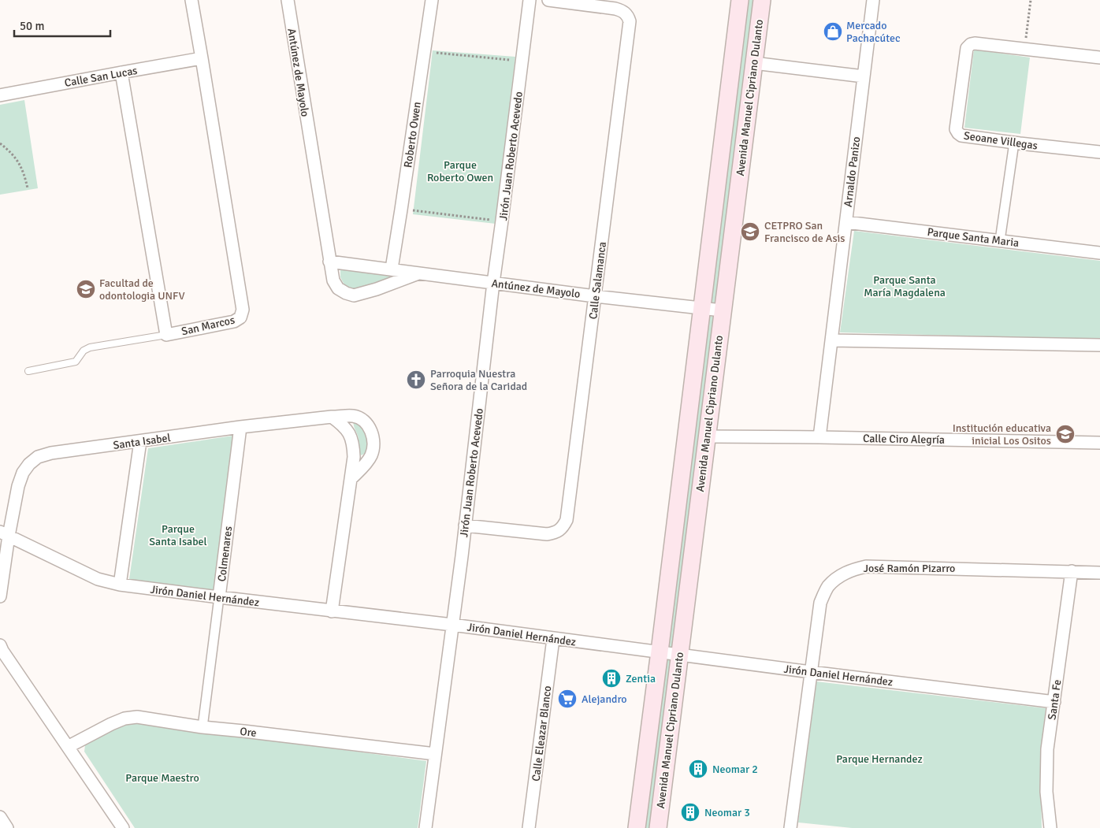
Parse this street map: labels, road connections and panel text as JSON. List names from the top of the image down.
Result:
{
  "streets": {
    "main road": ["Avenida Manuel Cipriano Dulanto"],
    "street": [
      "Antúnez de Mayolo",
      "Calle San Lucas",
      "Roberto Owen",
      "Seoane Villegas",
      "Jirón Juan Roberto Acevedo",
      "Arnaldo Panizo",
      "Parque Santa Maria",
      "Calle Salamanca",
      "San Marcos",
      "Calle Ciro Alegría",
      "Santa Isabel",
      "Colmenares",
      "José Ramón Pizarro",
      "Jirón Daniel Hernández",
      "Santa Fe",
      "Ore",
      "Calle Eleazar Blanco"
    ]
  },
  "crossings": [
    ["Antúnez de Mayolo", "Avenida Manuel Cipriano Dulanto"],
    ["Antúnez de Mayolo", "Roberto Owen"],
    ["Antúnez de Mayolo", "Jirón Juan Roberto Acevedo"],
    ["Antúnez de Mayolo", "Calle Salamanca"],
    ["Calle San Lucas", "San Marcos"],
    ["Avenida Manuel Cipriano Dulanto", "Calle Ciro Alegría"],
    ["Avenida Manuel Cipriano Dulanto", "Jirón Daniel Hernández"],
    ["Jirón Juan Roberto Acevedo", "Calle Salamanca"],
    ["Jirón Juan Roberto Acevedo", "Jirón Daniel Hernández"],
    ["Jirón Juan Roberto Acevedo", "Ore"],
    ["Arnaldo Panizo", "Parque Santa Maria"],
    ["Arnaldo Panizo", "Calle Ciro Alegría"],
    ["Santa Isabel", "Colmenares"],
    ["Santa Isabel", "Jirón Daniel Hernández"],
    ["Colmenares", "Jirón Daniel Hernández"],
    ["Colmenares", "Ore"],
    ["José Ramón Pizarro", "Jirón Daniel Hernández"],
    ["José Ramón Pizarro", "Santa Fe"],
    ["Jirón Daniel Hernández", "Santa Fe"],
    ["Jirón Daniel Hernández", "Calle Eleazar Blanco"]
  ],
  "parks": [
    "Parque Roberto Owen",
    "Parque Santa María Magdalena",
    "Parque Santa Isabel",
    "Parque Hernandez",
    "Parque Maestro"
  ],
  "places": {
    "shop": ["Mercado Pachacútec"],
    "school or university": ["CETPRO San Francisco de Asis", "Facultad de odontologia UNFV", "Institución educativa inicial Los Ositos"],
    "church": ["Parroquia Nuestra Señora de la Caridad"],
    "building": ["Zentia", "Neomar 2", "Neomar 3"],
    "supermarket": ["Alejandro"]
  },
  "scale_bar": "50 m"
}
